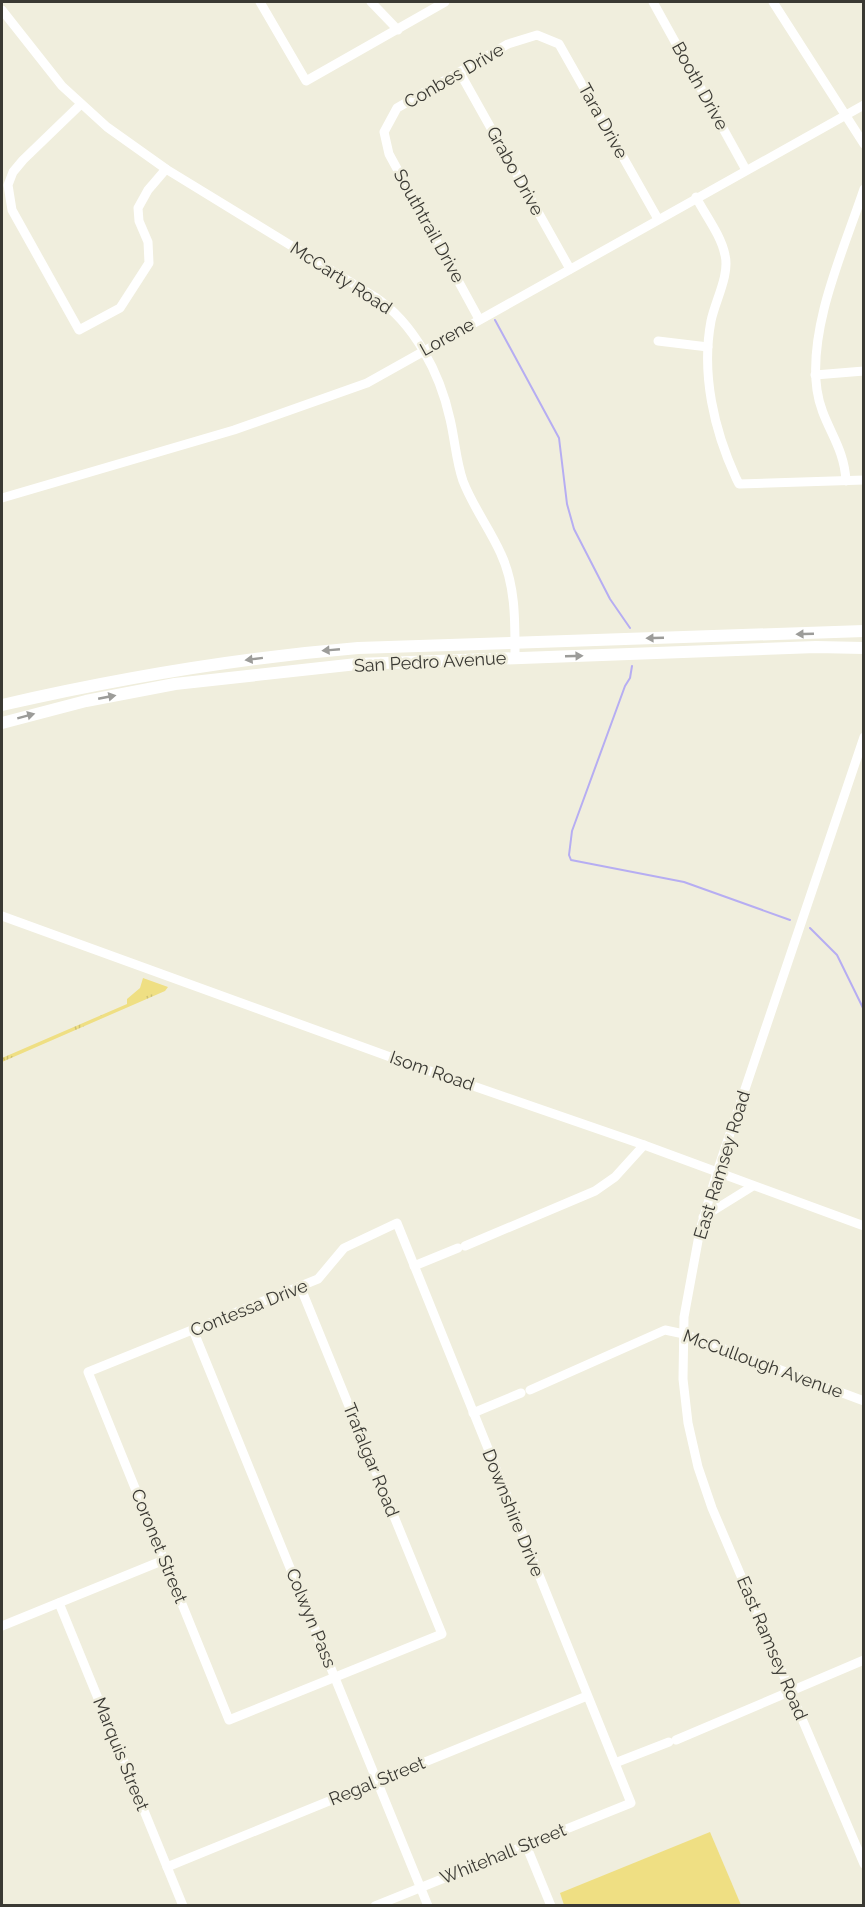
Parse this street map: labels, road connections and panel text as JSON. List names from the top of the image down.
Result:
{
  "streets": {
    "main road": ["San Pedro Avenue"],
    "street": [
      "Conbes Drive",
      "Booth Drive",
      "Tara Drive",
      "Grabo Drive",
      "Southtrail Drive",
      "McCarty Road",
      "Lorene",
      "Isom Road",
      "East Ramsey Road",
      "Contessa Drive",
      "McCullough Avenue",
      "Trafalgar Road",
      "Downshire Drive",
      "Coronet Street",
      "Colwyn Pass",
      "Marquis Street",
      "Regal Street",
      "Whitehall Street"
    ]
  },
  "crossings": [
    ["Conbes Drive", "Tara Drive"],
    ["Conbes Drive", "Grabo Drive"],
    ["Conbes Drive", "Southtrail Drive"],
    ["Booth Drive", "Lorene"],
    ["Tara Drive", "Lorene"],
    ["Grabo Drive", "Lorene"],
    ["Southtrail Drive", "Lorene"],
    ["McCarty Road", "Lorene"],
    ["McCarty Road", "San Pedro Avenue"],
    ["Isom Road", "East Ramsey Road"],
    ["East Ramsey Road", "McCullough Avenue"],
    ["Contessa Drive", "Trafalgar Road"],
    ["Contessa Drive", "Downshire Drive"],
    ["Contessa Drive", "Coronet Street"],
    ["Contessa Drive", "Colwyn Pass"],
    ["McCullough Avenue", "Downshire Drive"],
    ["Trafalgar Road", "Coronet Street"],
    ["Trafalgar Road", "Colwyn Pass"],
    ["Downshire Drive", "Regal Street"],
    ["Downshire Drive", "Whitehall Street"],
    ["Coronet Street", "Colwyn Pass"],
    ["Colwyn Pass", "Regal Street"],
    ["Colwyn Pass", "Whitehall Street"],
    ["Marquis Street", "Regal Street"]
  ]
}
